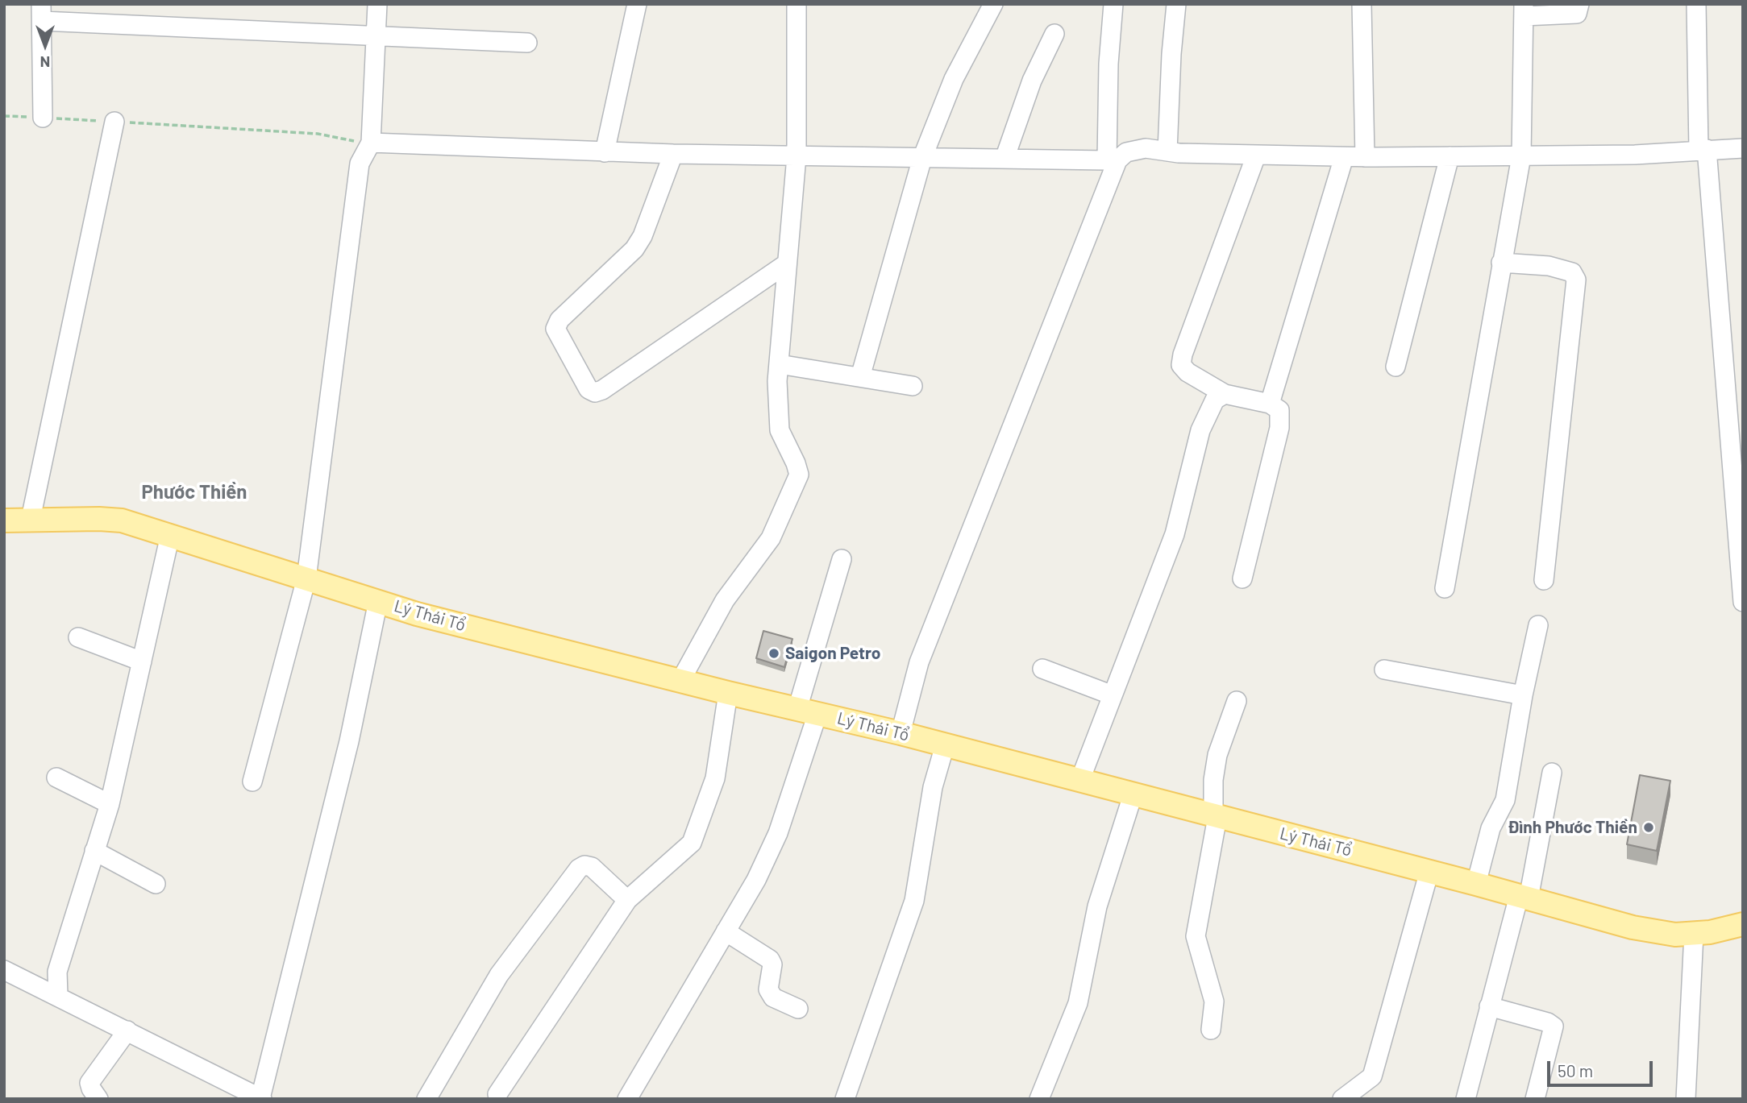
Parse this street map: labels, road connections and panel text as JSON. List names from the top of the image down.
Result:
{
  "streets": {
    "main road": ["Lý Thái Tổ"]
  },
  "districts": ["Phước Thiền"],
  "places": ["Saigon Petro", "Đình Phước Thiền"],
  "scale_bar": "50 m",
  "north": "bottom"
}
